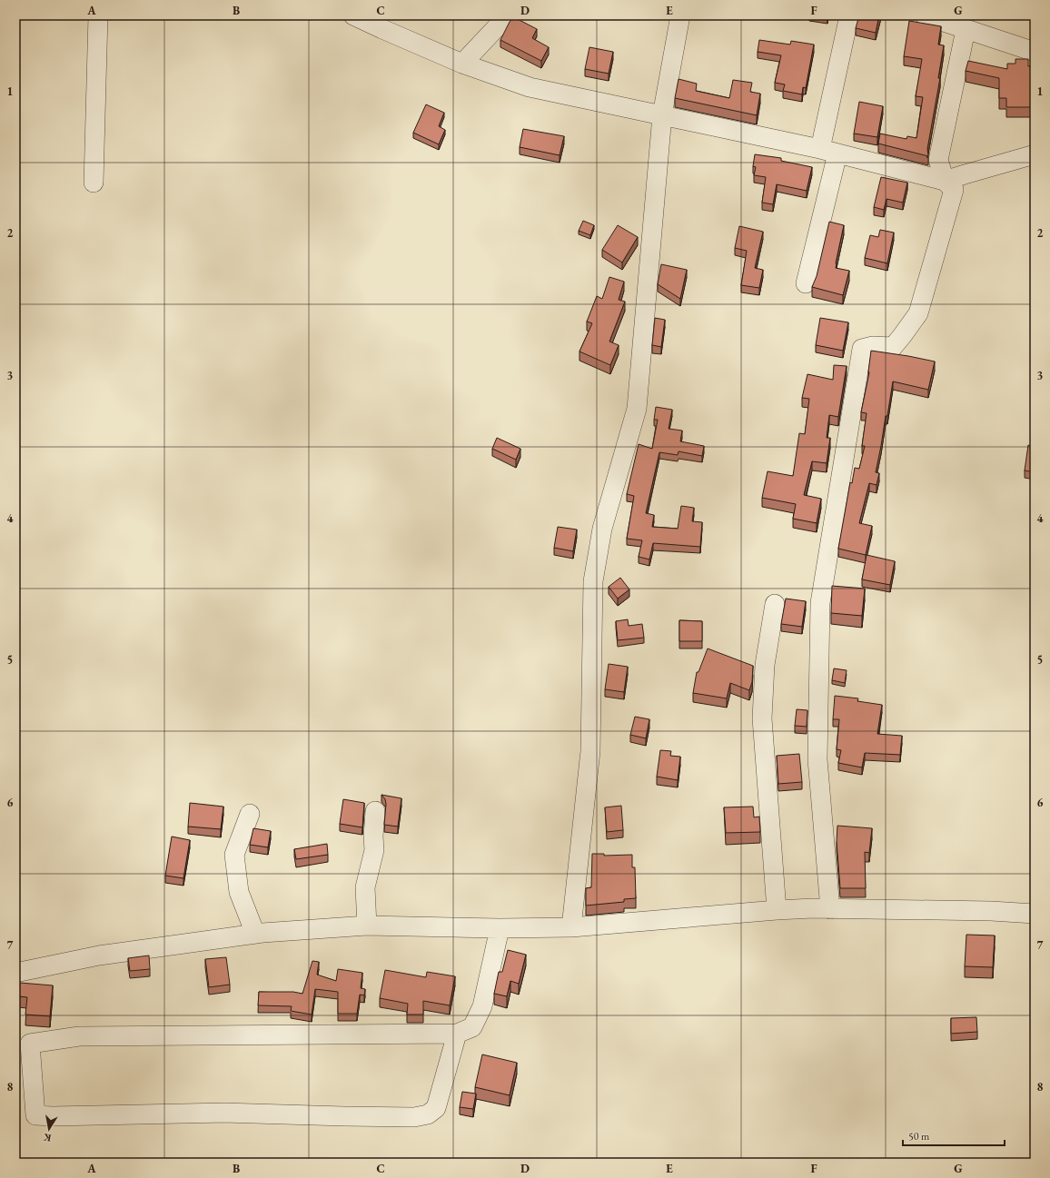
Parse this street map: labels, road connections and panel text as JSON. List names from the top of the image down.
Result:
{
  "scale_bar": "50 m",
  "north": "bottom",
  "grid": {
    "columns": [
      "A",
      "B",
      "C",
      "D",
      "E",
      "F",
      "G"
    ],
    "rows": [
      "1",
      "2",
      "3",
      "4",
      "5",
      "6",
      "7",
      "8"
    ]
  }
}
